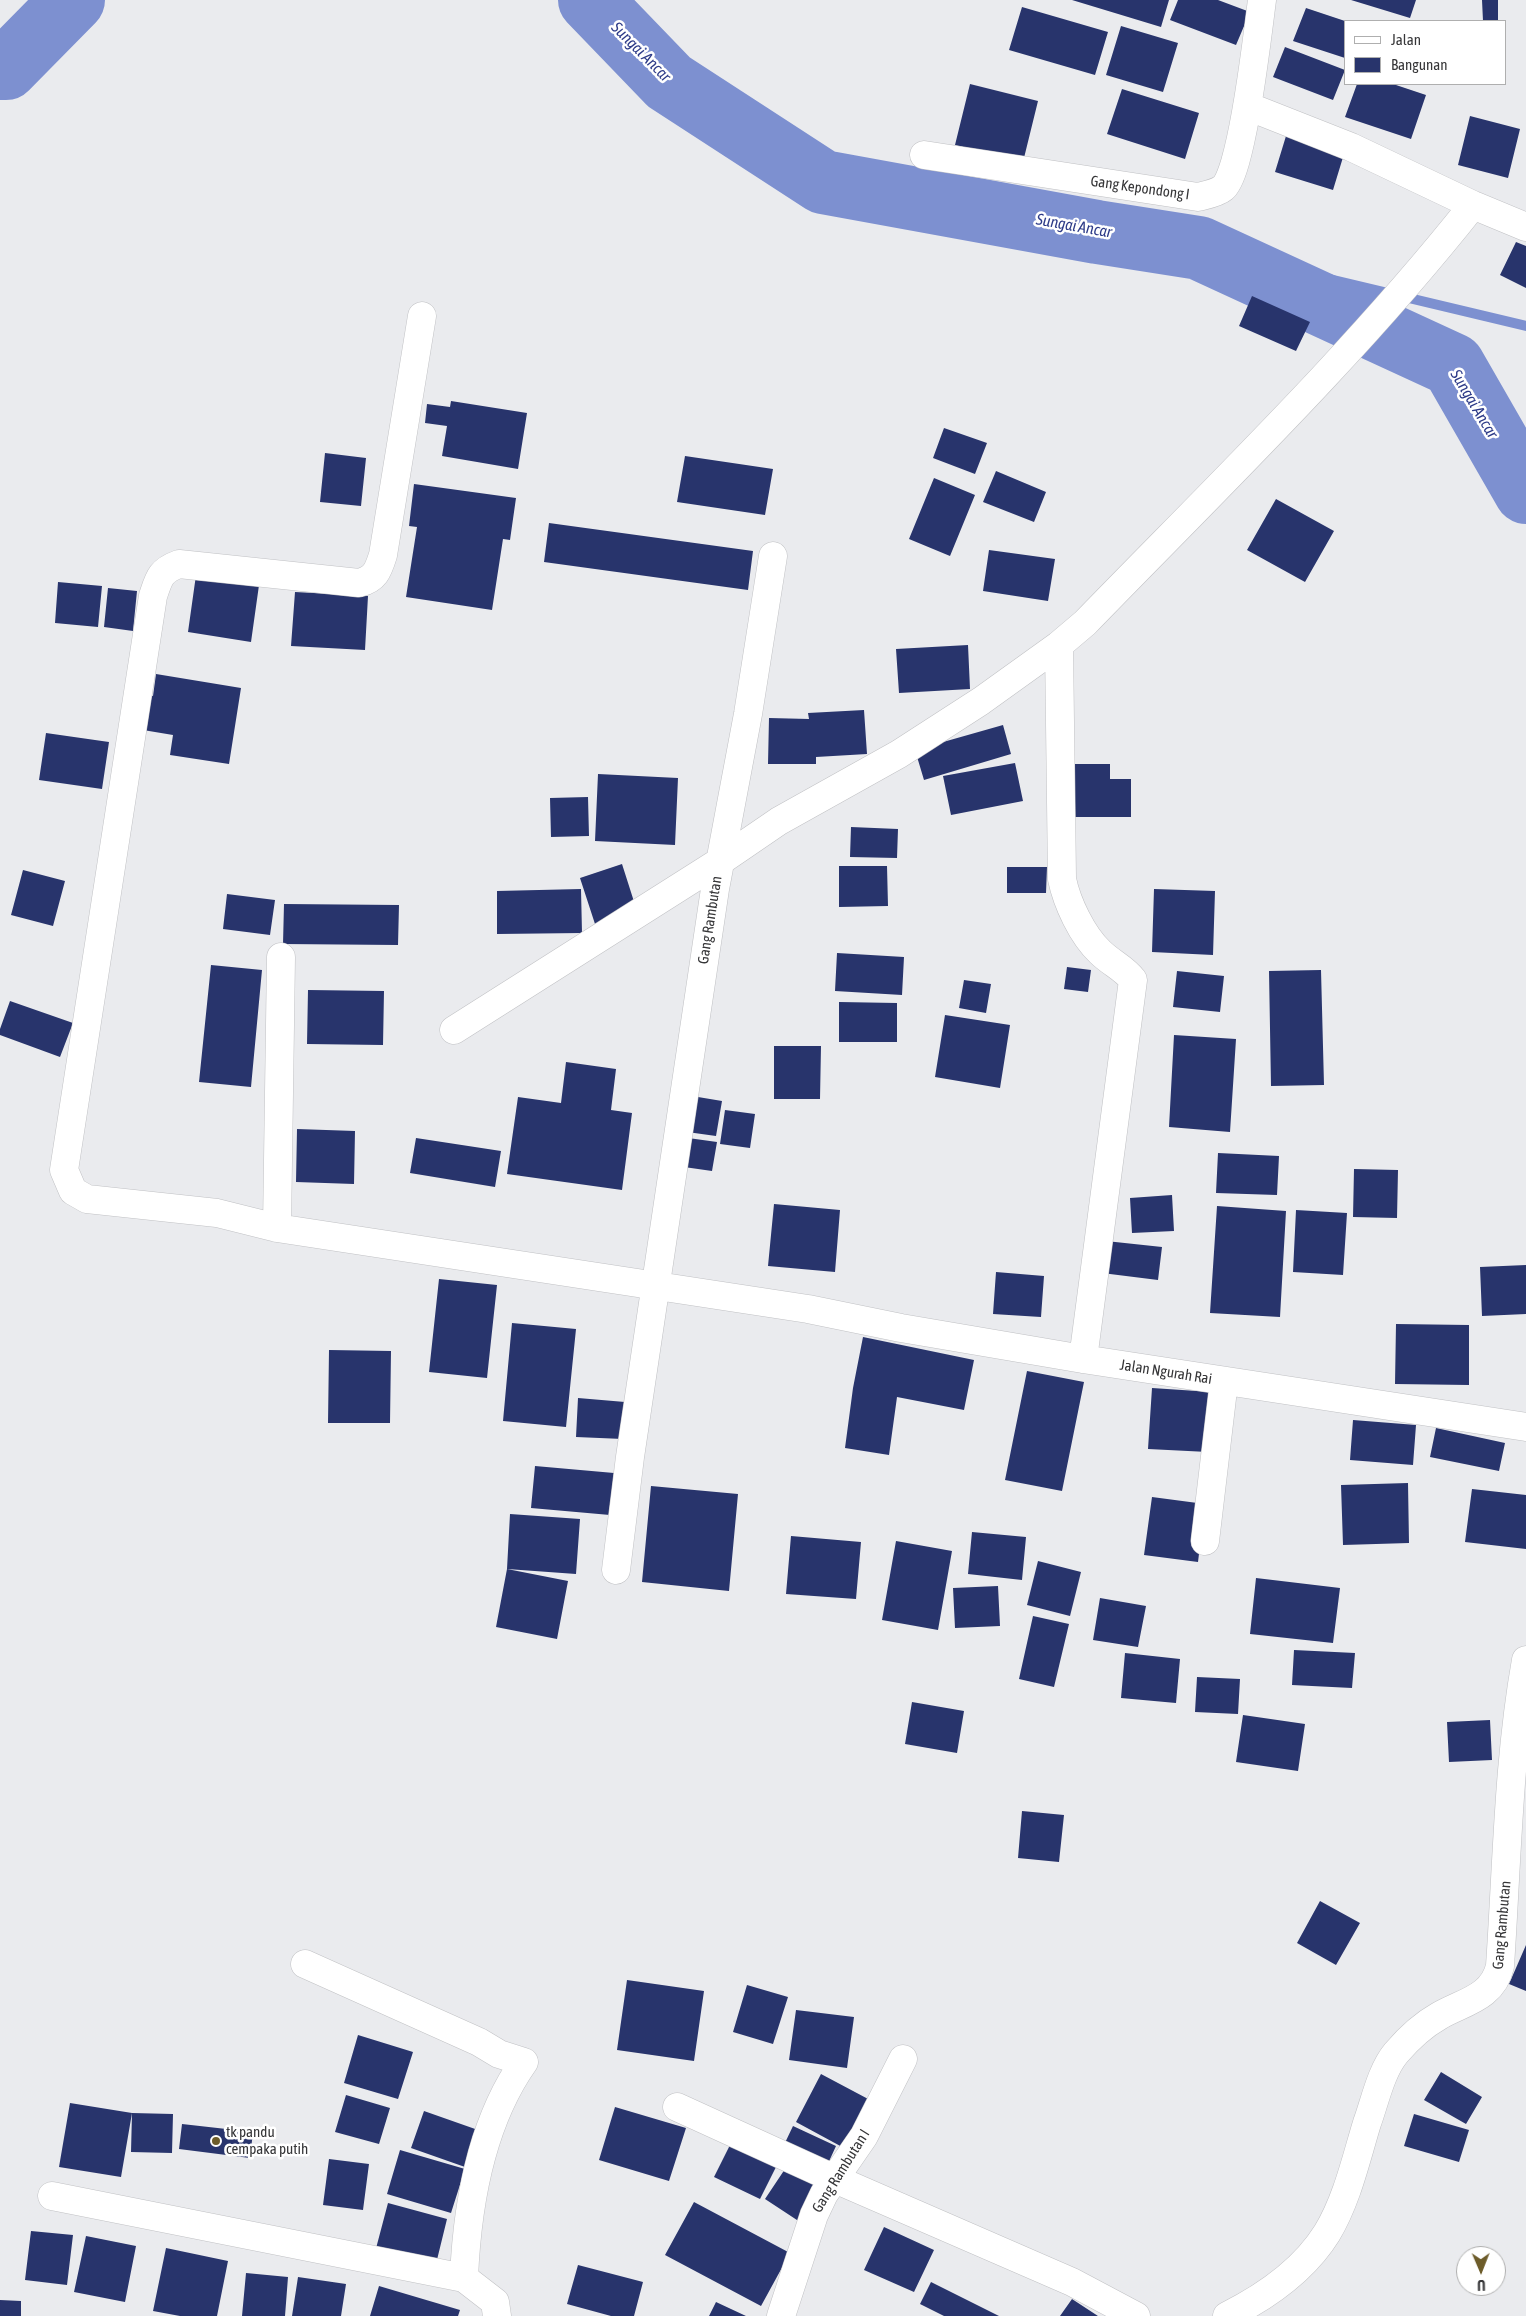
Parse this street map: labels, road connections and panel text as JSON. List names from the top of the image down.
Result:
{
  "streets": {
    "street": [
      "Gang Kepondong I",
      "Gang Rambutan",
      "Jalan Ngurah Rai",
      "Gang Rambutan I"
    ]
  },
  "crossings": [
    ["Gang Rambutan", "Jalan Ngurah Rai"]
  ],
  "water": ["Sungai Ancar"],
  "places": ["tk pandu cempaka putih"],
  "legend": ["Jalan", "Bangunan"],
  "north": "bottom"
}
